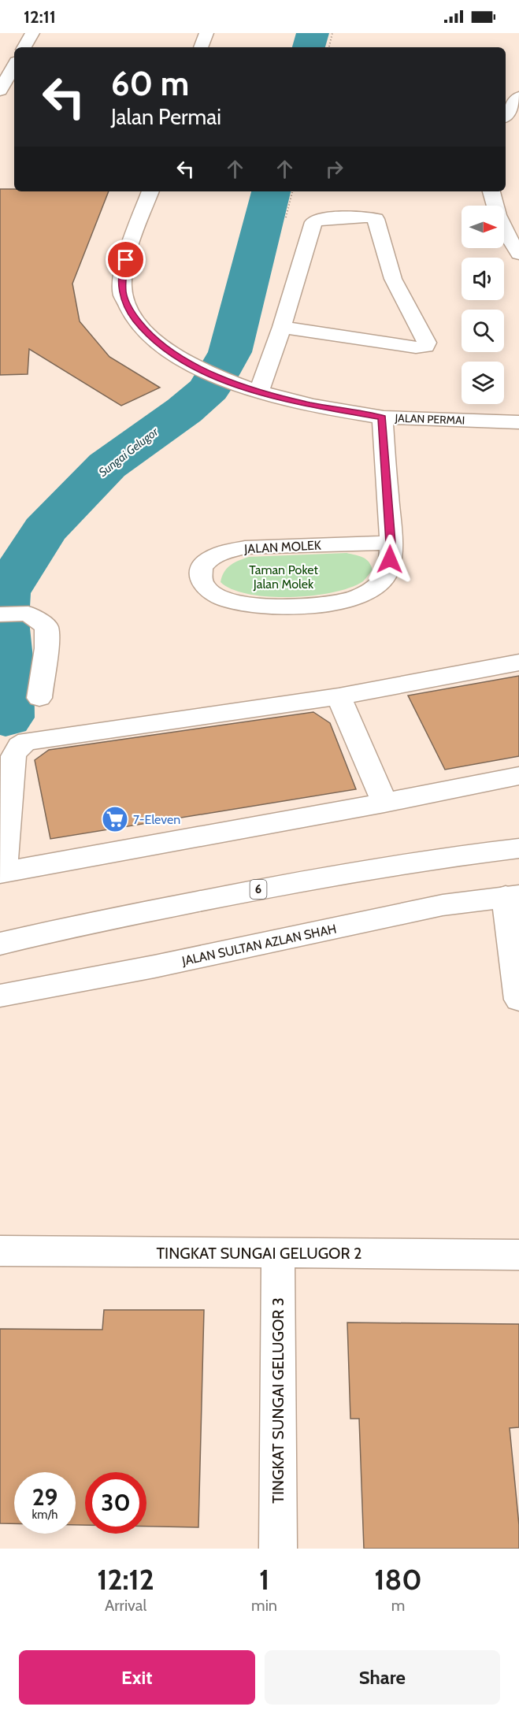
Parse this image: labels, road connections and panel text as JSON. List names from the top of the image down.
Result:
{
  "streets": {
    "main road": [
      "JALAN PERMAI",
      "JALAN MOLEK",
      "6",
      "JALAN SULTAN AZLAN SHAH",
      "TINGKAT SUNGAI GELUGOR 2",
      "TINGKAT SUNGAI GELUGOR 3"
    ]
  },
  "crossings": [
    ["JALAN PERMAI", "JALAN MOLEK"],
    ["TINGKAT SUNGAI GELUGOR 2", "TINGKAT SUNGAI GELUGOR 3"]
  ],
  "water": ["Sungai Gelugor"],
  "parks": ["Taman Poket Jalan Molek"],
  "places": {
    "supermarket": ["7-Eleven"]
  },
  "north": "right",
  "page": {
    "status": "12:11",
    "turn": ["60 m", "Jalan Permai"],
    "speed": "29 km/h",
    "limit": "30",
    "eta": [
      "12:12",
      "Arrival",
      "1",
      "min",
      "180",
      "m"
    ],
    "buttons": ["Exit", "Share"]
  }
}
